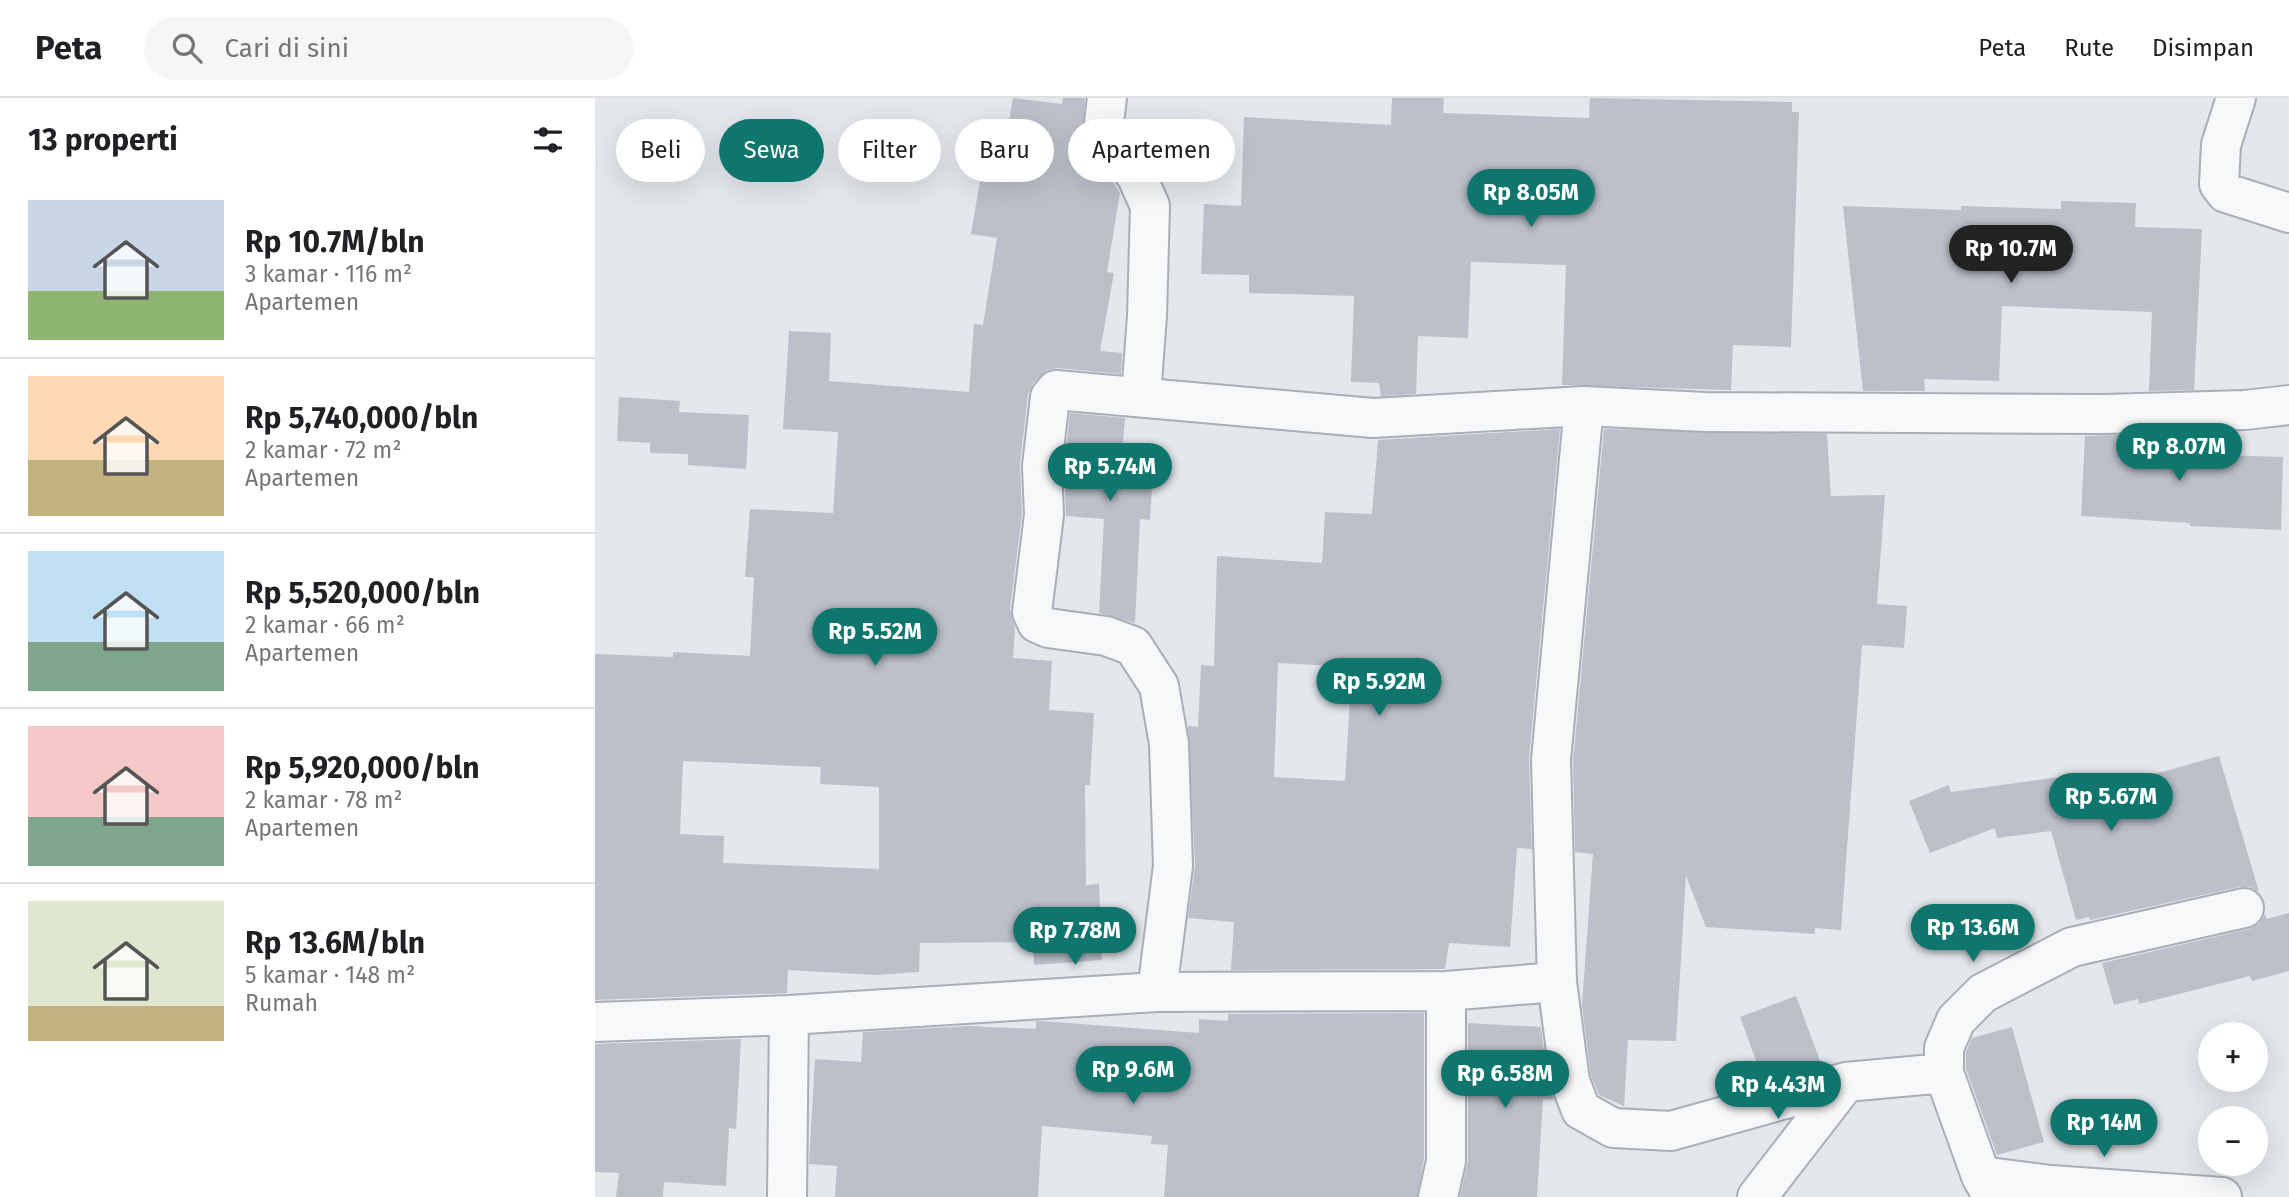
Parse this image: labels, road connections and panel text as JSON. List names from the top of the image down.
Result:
{
  "page": {
    "header": "Peta",
    "search": "Cari di sini",
    "nav": ["Peta", "Rute", "Disimpan"],
    "heading": "13 properti",
    "chip": [
      "Beli",
      "Sewa",
      "Filter",
      "Baru",
      "Apartemen"
    ],
    "price": [
      "Rp 8.05M",
      "Rp 10.7M",
      "Rp 8.07M",
      "Rp 5.74M",
      "Rp 5.52M",
      "Rp 5.92M",
      "Rp 5.67M",
      "Rp 13.6M",
      "Rp 7.78M",
      "Rp 9.6M",
      "Rp 6.58M",
      "Rp 4.43M",
      "Rp 14M"
    ],
    "list": [
      {
        "name": "Rp 10.7M/bln",
        "note": "3 kamar · 116 m² · Apartemen"
      },
      {
        "name": "Rp 5,740,000/bln",
        "note": "2 kamar · 72 m² · Apartemen"
      },
      {
        "name": "Rp 5,520,000/bln",
        "note": "2 kamar · 66 m² · Apartemen"
      },
      {
        "name": "Rp 5,920,000/bln",
        "note": "2 kamar · 78 m² · Apartemen"
      },
      {
        "name": "Rp 13.6M/bln",
        "note": "5 kamar · 148 m² · Rumah"
      }
    ],
    "map_buttons": ["+", "−"]
  }
}
